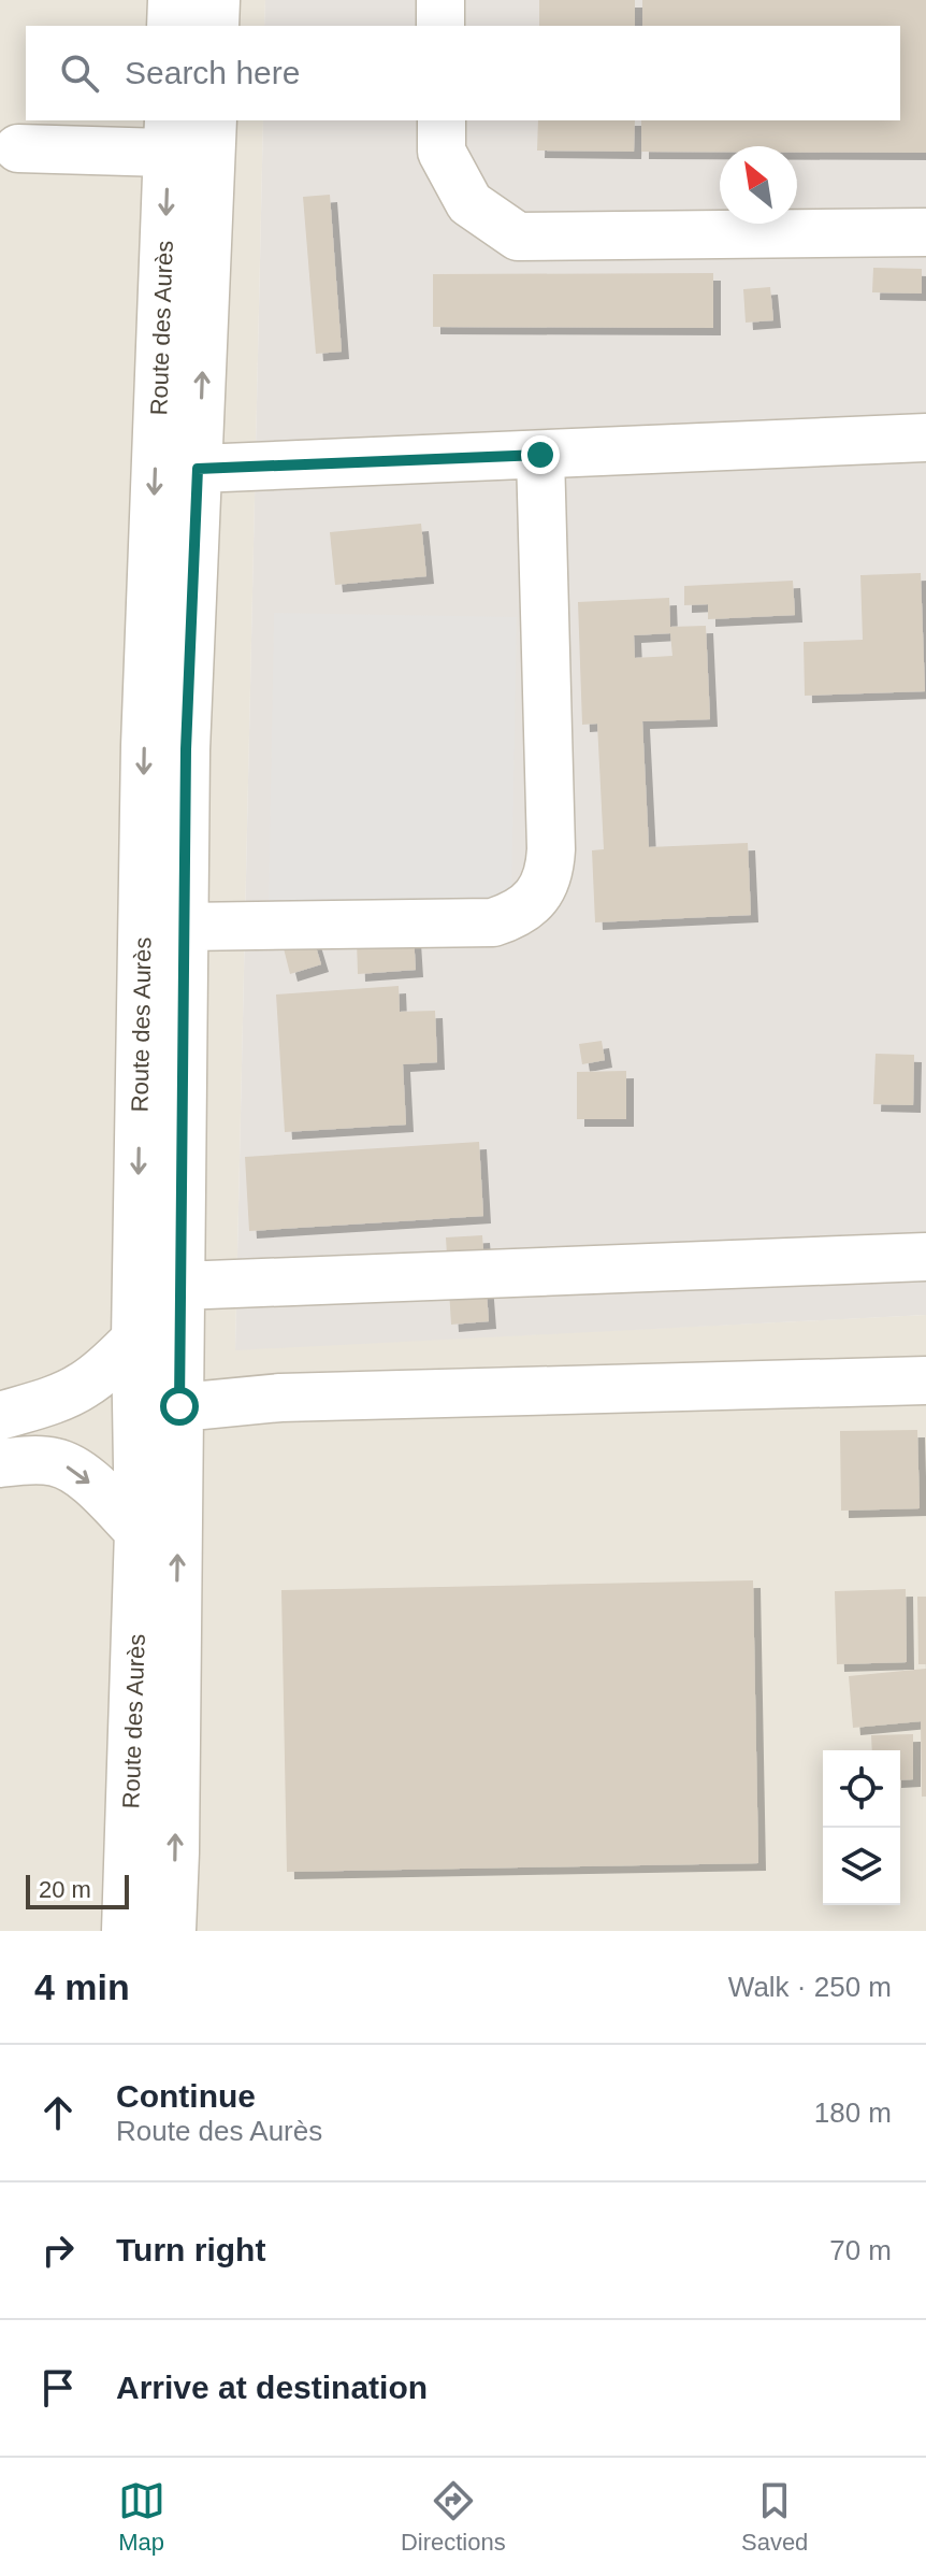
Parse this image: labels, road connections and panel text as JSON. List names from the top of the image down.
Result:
{
  "streets": {
    "street": ["Route des Aurès"]
  },
  "scale_bar": "20 m",
  "north": "top left",
  "page": {
    "search": "Search here",
    "scale": "20 m",
    "heading": ["4 min", "Walk · 250 m"],
    "list": [
      ["Continue", "Route des Aurès", "180 m"],
      ["Turn right", "70 m"],
      "Arrive at destination"
    ],
    "nav": ["Map", "Directions", "Saved"]
  }
}
